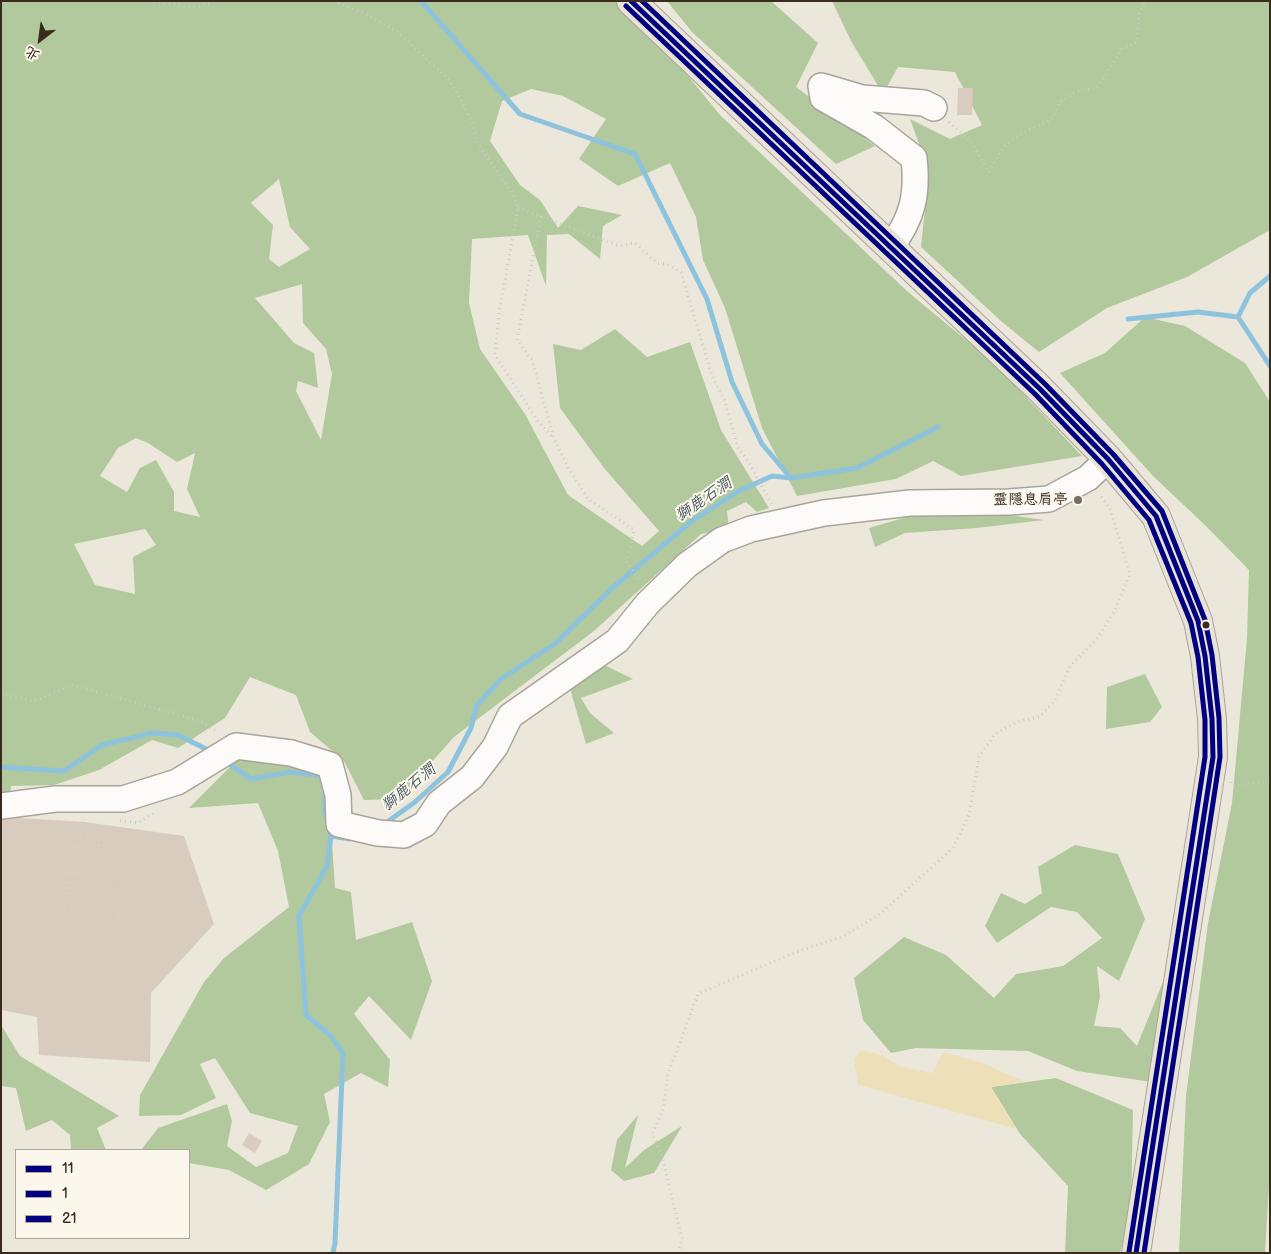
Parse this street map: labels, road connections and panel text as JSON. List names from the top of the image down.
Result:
{
  "water": ["獅鹿石澗"],
  "places": ["靈隱息肩亭"],
  "lines": ["transit line 11", "transit line 21", "transit line 1"],
  "legend": ["11", "1", "21"],
  "north": "bottom left"
}
